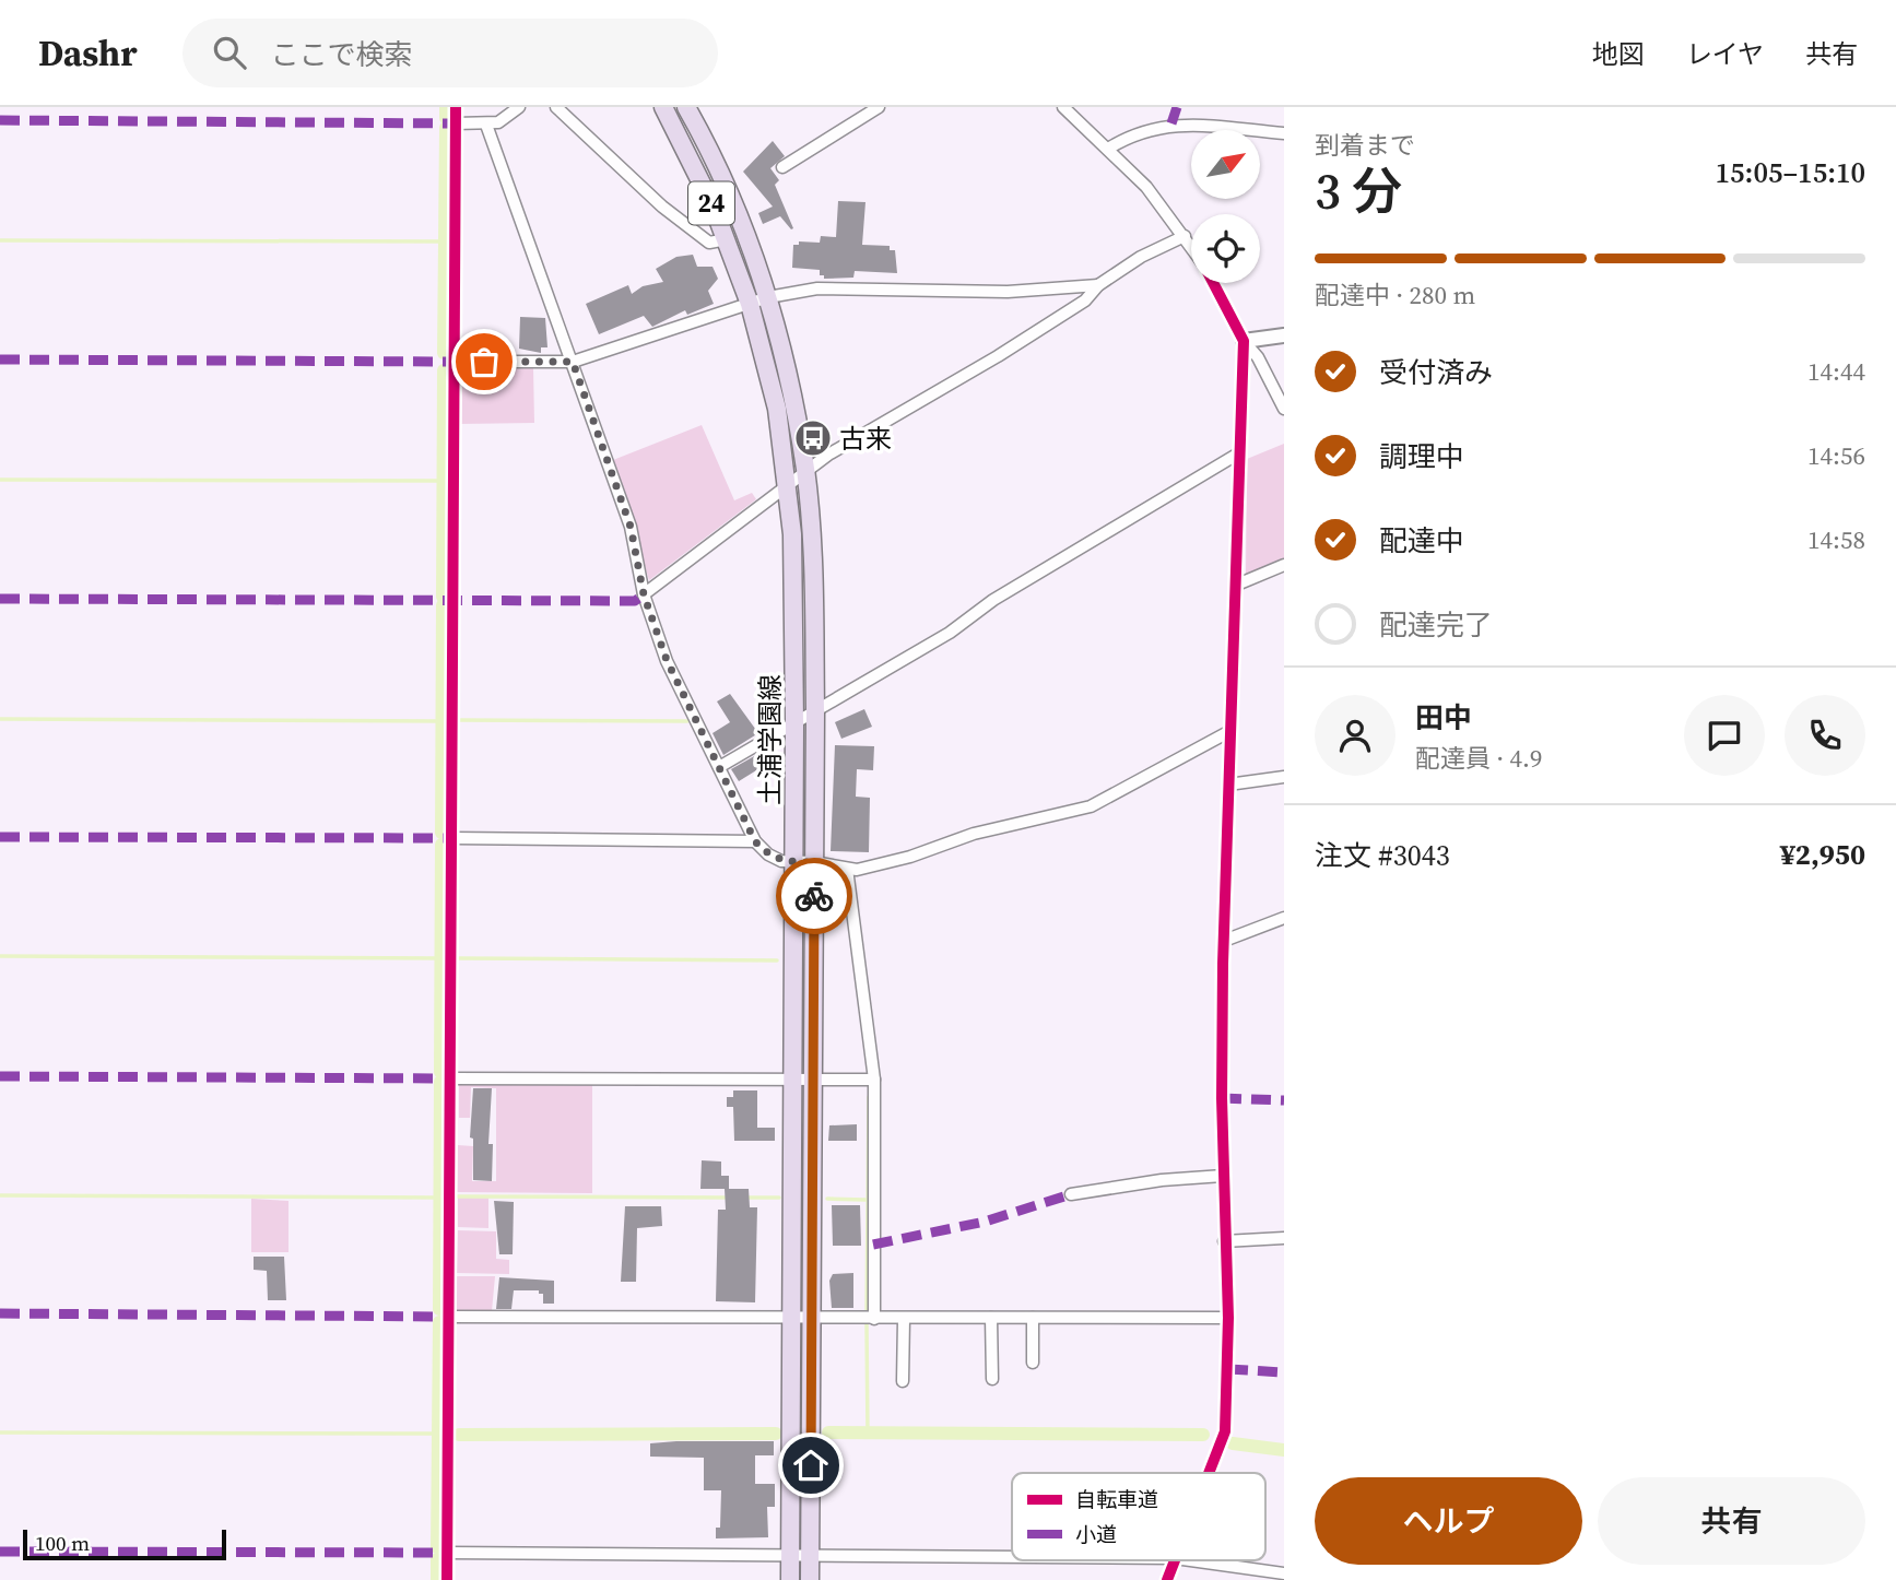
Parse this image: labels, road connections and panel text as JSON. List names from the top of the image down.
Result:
{
  "streets": {
    "main road": ["24", "土浦学園線"]
  },
  "places": {
    "bus stop": ["古来"]
  },
  "legend": ["自転車道", "小道"],
  "scale_bar": "100 m",
  "north": "top right",
  "page": {
    "header": "Dashr",
    "search": "ここで検索",
    "nav": ["地図", "レイヤ", "共有"],
    "heading": ["3 分", "到着まで", "15:05–15:10"],
    "panel": [
      "田中",
      "配達員 · 4.9",
      "注文 #3043",
      "¥2,950"
    ],
    "bar": "配達中 · 280 m",
    "list": [
      ["受付済み", "14:44"],
      ["調理中", "14:56"],
      ["配達中", "14:58"],
      "配達完了"
    ],
    "buttons": ["ヘルプ", "共有"],
    "scale": "100 m"
  }
}
